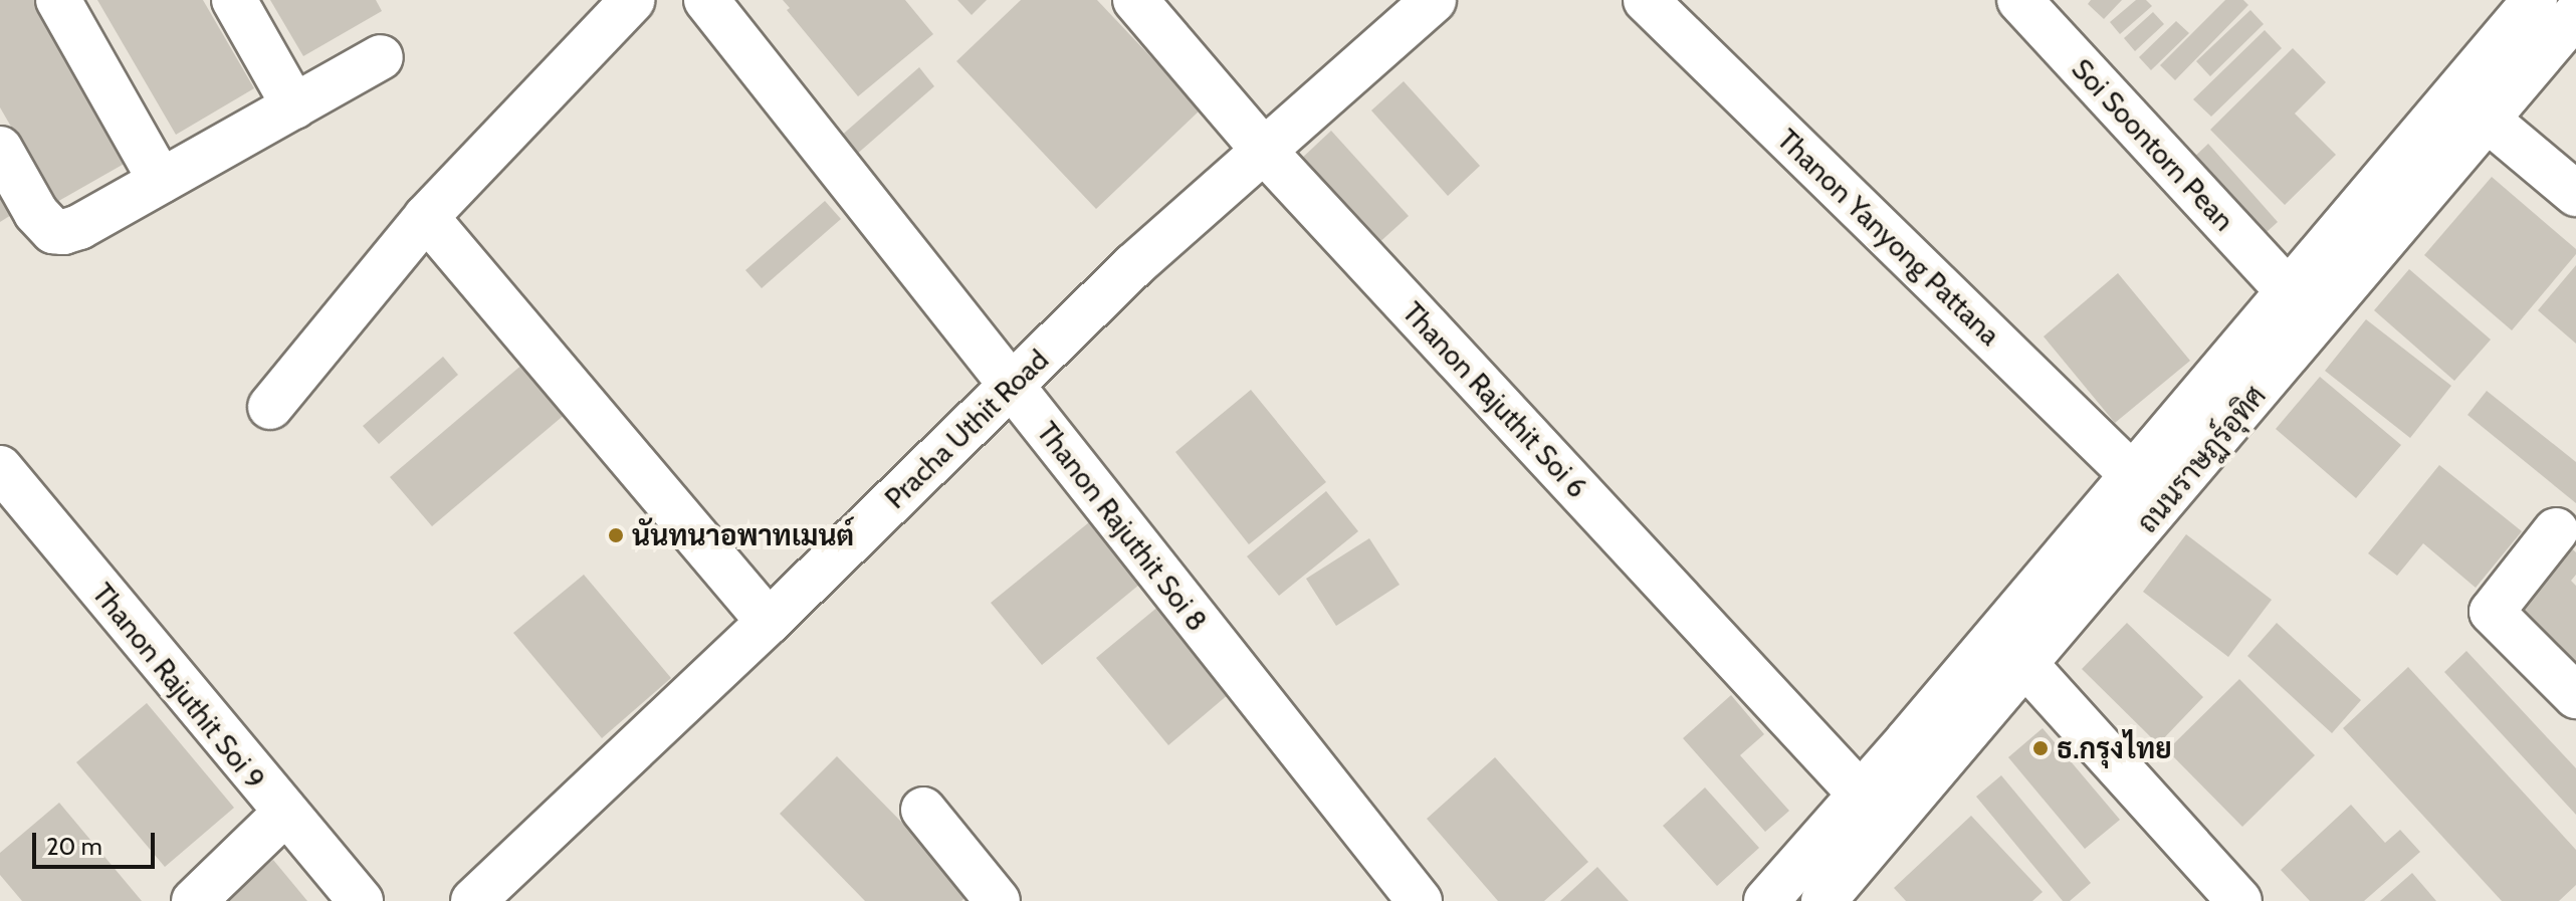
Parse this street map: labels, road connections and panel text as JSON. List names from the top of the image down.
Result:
{
  "streets": {
    "street": [
      "Soi Soontorn Pean",
      "Thanon Yanyong Pattana",
      "Thanon Rajuthit Soi 6",
      "Pracha Uthit Road",
      "ถนนราษฏร์อุทิศ",
      "Thanon Rajuthit Soi 8",
      "Thanon Rajuthit Soi 9"
    ]
  },
  "crossings": [
    ["Thanon Yanyong Pattana", "ถนนราษฏร์อุทิศ"],
    ["Thanon Rajuthit Soi 6", "Pracha Uthit Road"],
    ["Pracha Uthit Road", "Thanon Rajuthit Soi 8"]
  ],
  "places": ["นันทนาอพาทเมนต์", "ธ.กรุงไทย"],
  "scale_bar": "20 m"
}
